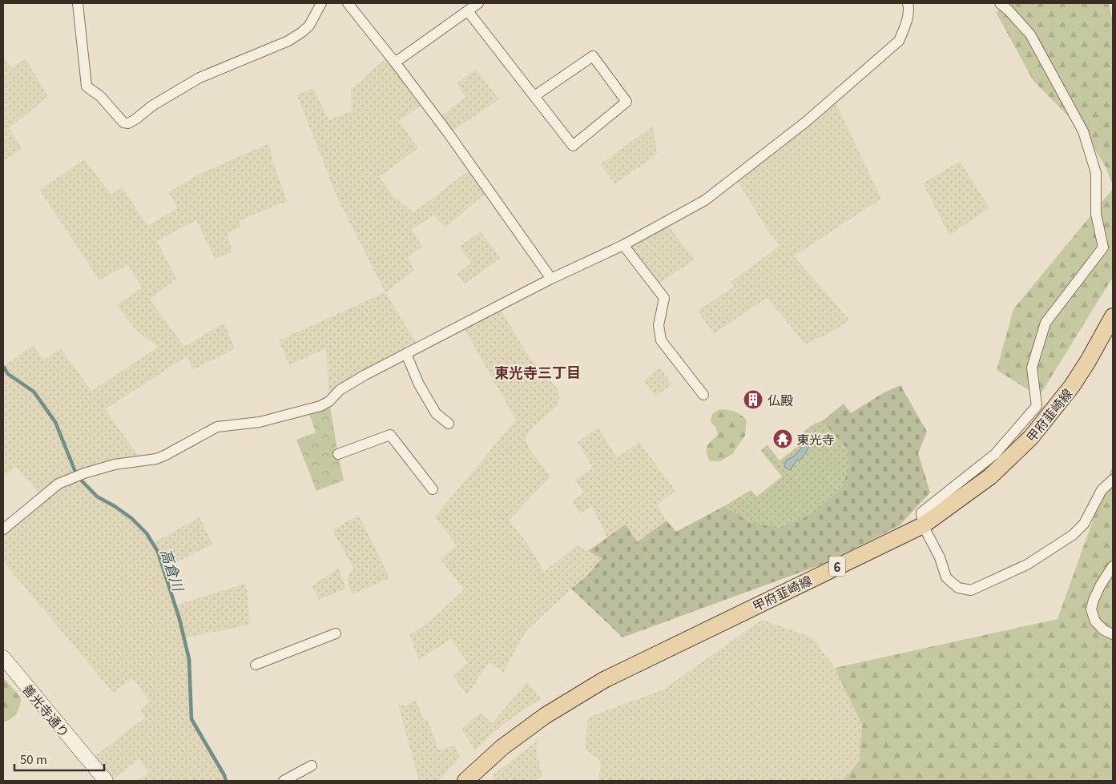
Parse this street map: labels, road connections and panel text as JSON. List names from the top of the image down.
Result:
{
  "streets": {
    "main road": ["甲府韮崎線", "6", "善光寺通り"]
  },
  "districts": ["東光寺三丁目"],
  "water": ["高倉川"],
  "places": {
    "building": ["仏殿"],
    "temple": ["東光寺"]
  },
  "scale_bar": "50 m"
}
